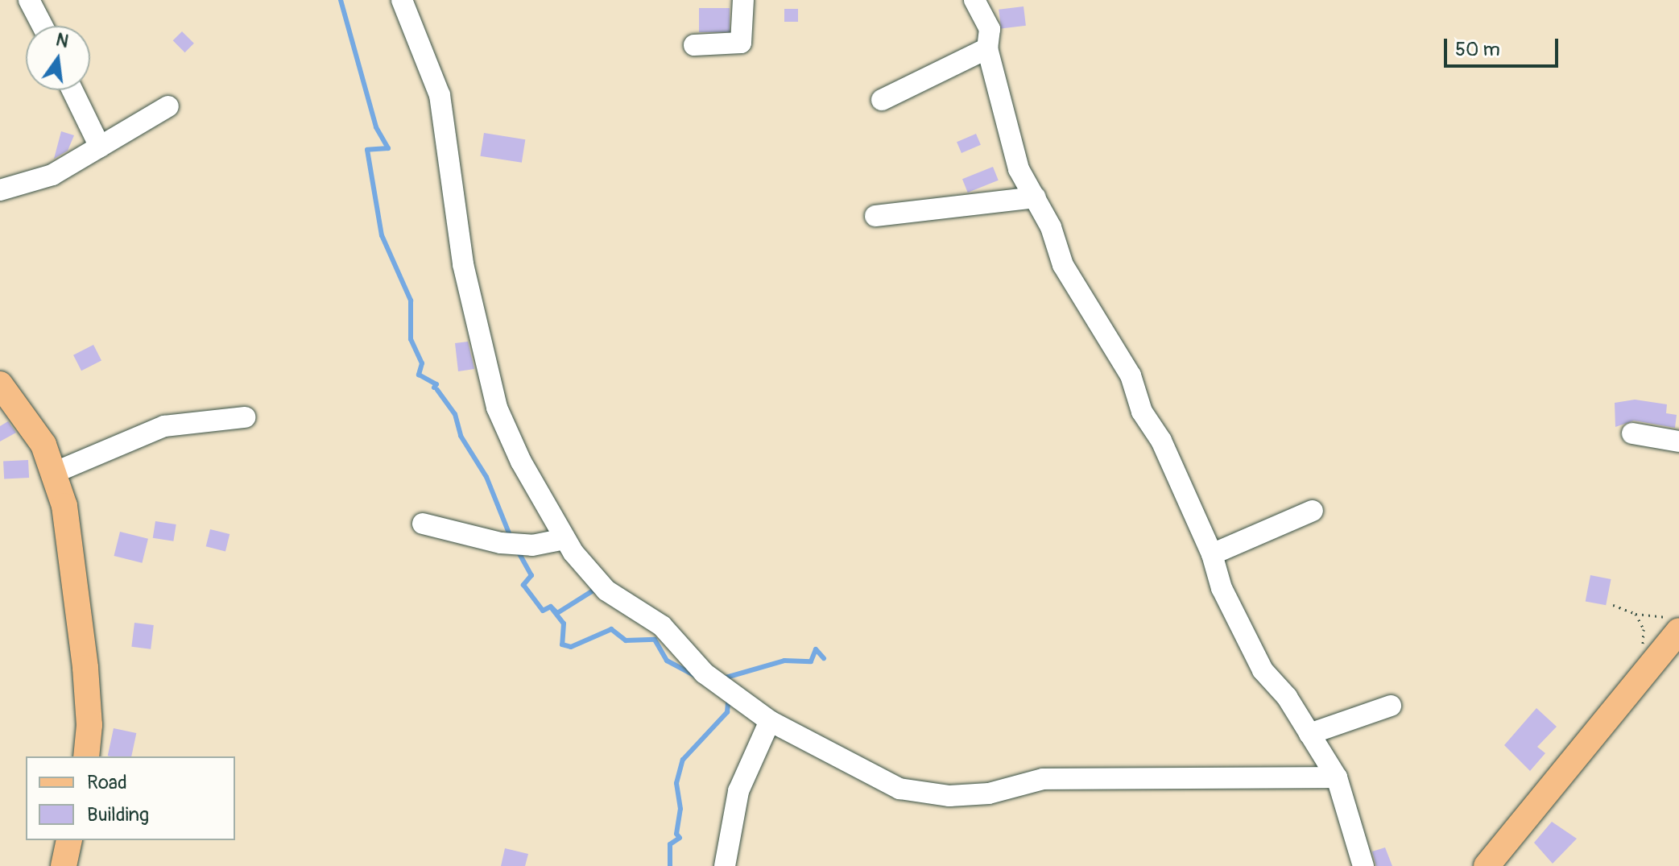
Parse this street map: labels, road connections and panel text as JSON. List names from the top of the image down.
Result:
{
  "legend": ["Road", "Building"],
  "scale_bar": "50 m",
  "north": "top"
}
